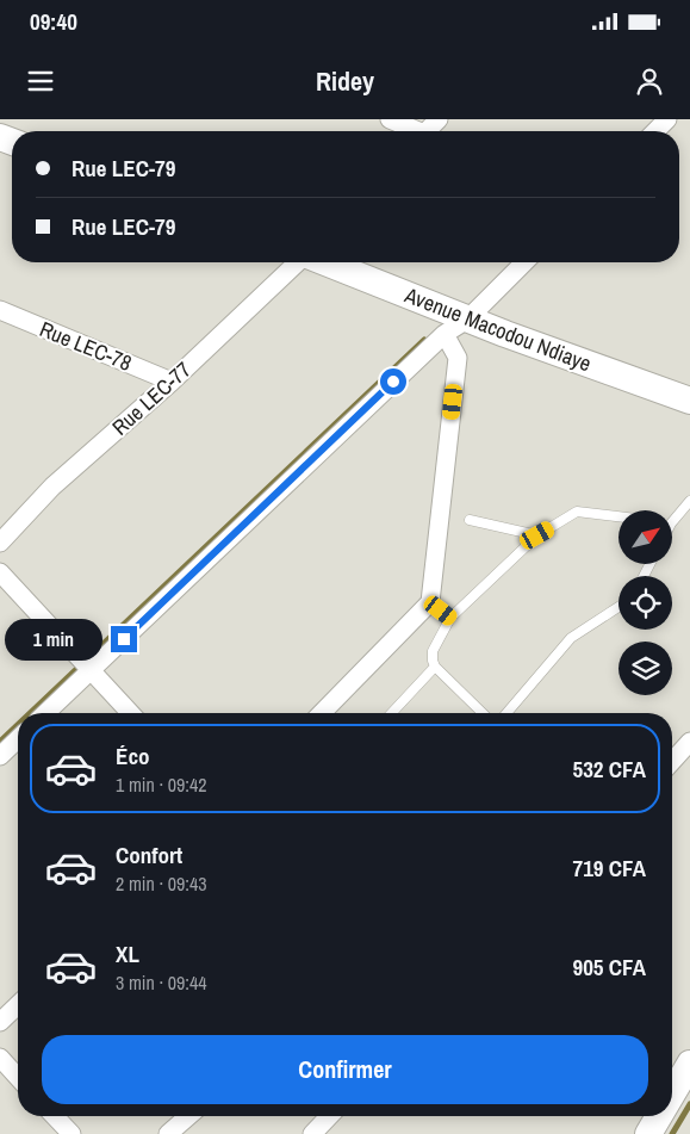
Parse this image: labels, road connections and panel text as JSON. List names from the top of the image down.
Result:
{
  "streets": {
    "street": ["Avenue Macodou Ndiaye", "Rue LEC-78", "Rue LEC-77"]
  },
  "crossings": [
    ["Rue LEC-78", "Rue LEC-77"]
  ],
  "north": "top right",
  "page": {
    "status": "09:40",
    "header": "Ridey",
    "banner": ["Rue LEC-79", "Rue LEC-79"],
    "bubble": "1 min",
    "list": [
      {
        "name": "Éco",
        "note": "1 min · 09:42",
        "value": "532 CFA"
      },
      {
        "name": "Confort",
        "note": "2 min · 09:43",
        "value": "719 CFA"
      },
      {
        "name": "XL",
        "note": "3 min · 09:44",
        "value": "905 CFA"
      }
    ],
    "buttons": "Confirmer"
  }
}
